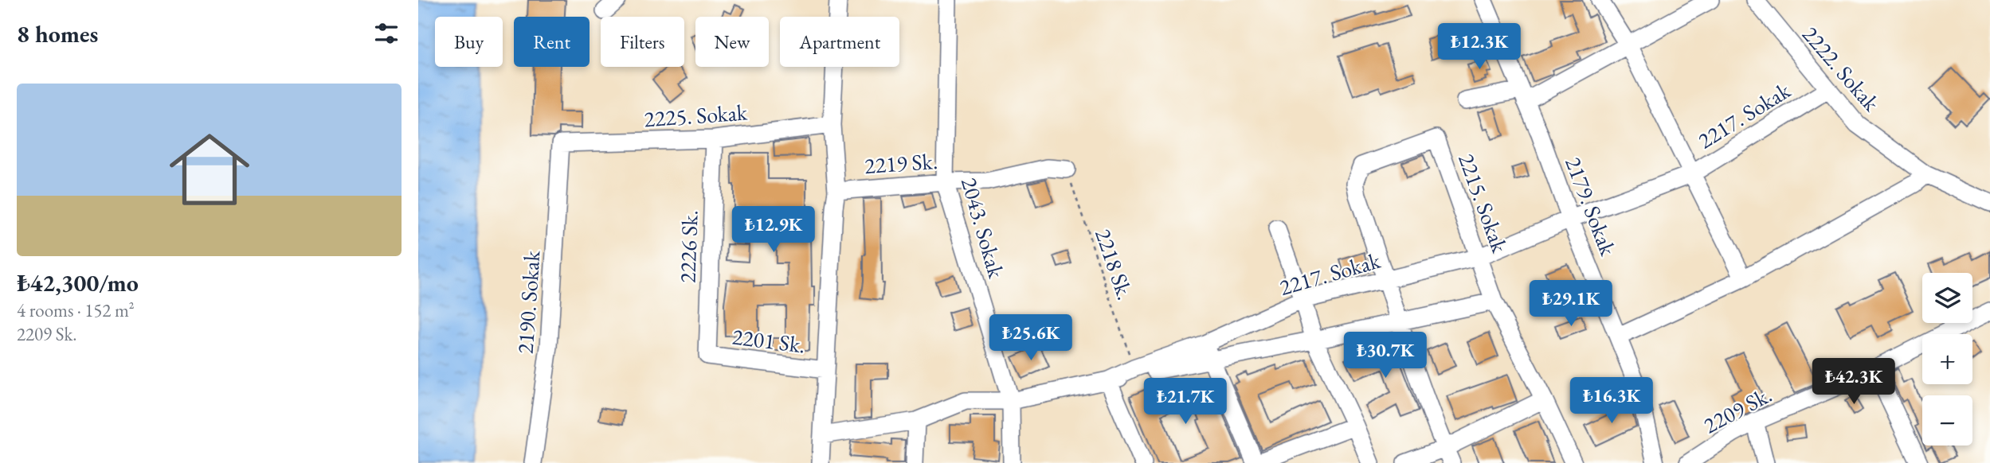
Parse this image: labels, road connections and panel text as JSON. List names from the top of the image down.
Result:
{
  "streets": {
    "street": [
      "2222. Sokak",
      "2225. Sokak",
      "2217. Sokak",
      "2219 Sk.",
      "2215. Sokak",
      "2179. Sokak",
      "2043. Sokak",
      "2226 Sk.",
      "2190. Sokak",
      "2201 Sk.",
      "2209 Sk."
    ],
    "path": ["2218 Sk."]
  },
  "crossings": [
    ["2222. Sokak", "2217. Sokak"],
    ["2225. Sokak", "2226 Sk."],
    ["2225. Sokak", "2190. Sokak"],
    ["2217. Sokak", "2215. Sokak"],
    ["2217. Sokak", "2179. Sokak"],
    ["2217. Sokak", "2043. Sokak"],
    ["2217. Sokak", "2218 Sk."],
    ["2219 Sk.", "2043. Sokak"],
    ["2219 Sk.", "2218 Sk."],
    ["2226 Sk.", "2201 Sk."]
  ],
  "page": {
    "heading": "8 homes",
    "chip": [
      "Buy",
      "Rent",
      "Filters",
      "New",
      "Apartment"
    ],
    "price": [
      "₺12.3K",
      "₺12.9K",
      "₺29.1K",
      "₺25.6K",
      "₺30.7K",
      "₺42.3K",
      "₺16.3K",
      "₺21.7K"
    ],
    "list": [
      {
        "name": "₺42,300/mo",
        "note": "4 rooms · 152 m² · 2209 Sk."
      }
    ],
    "map_buttons": ["+", "−"]
  }
}
